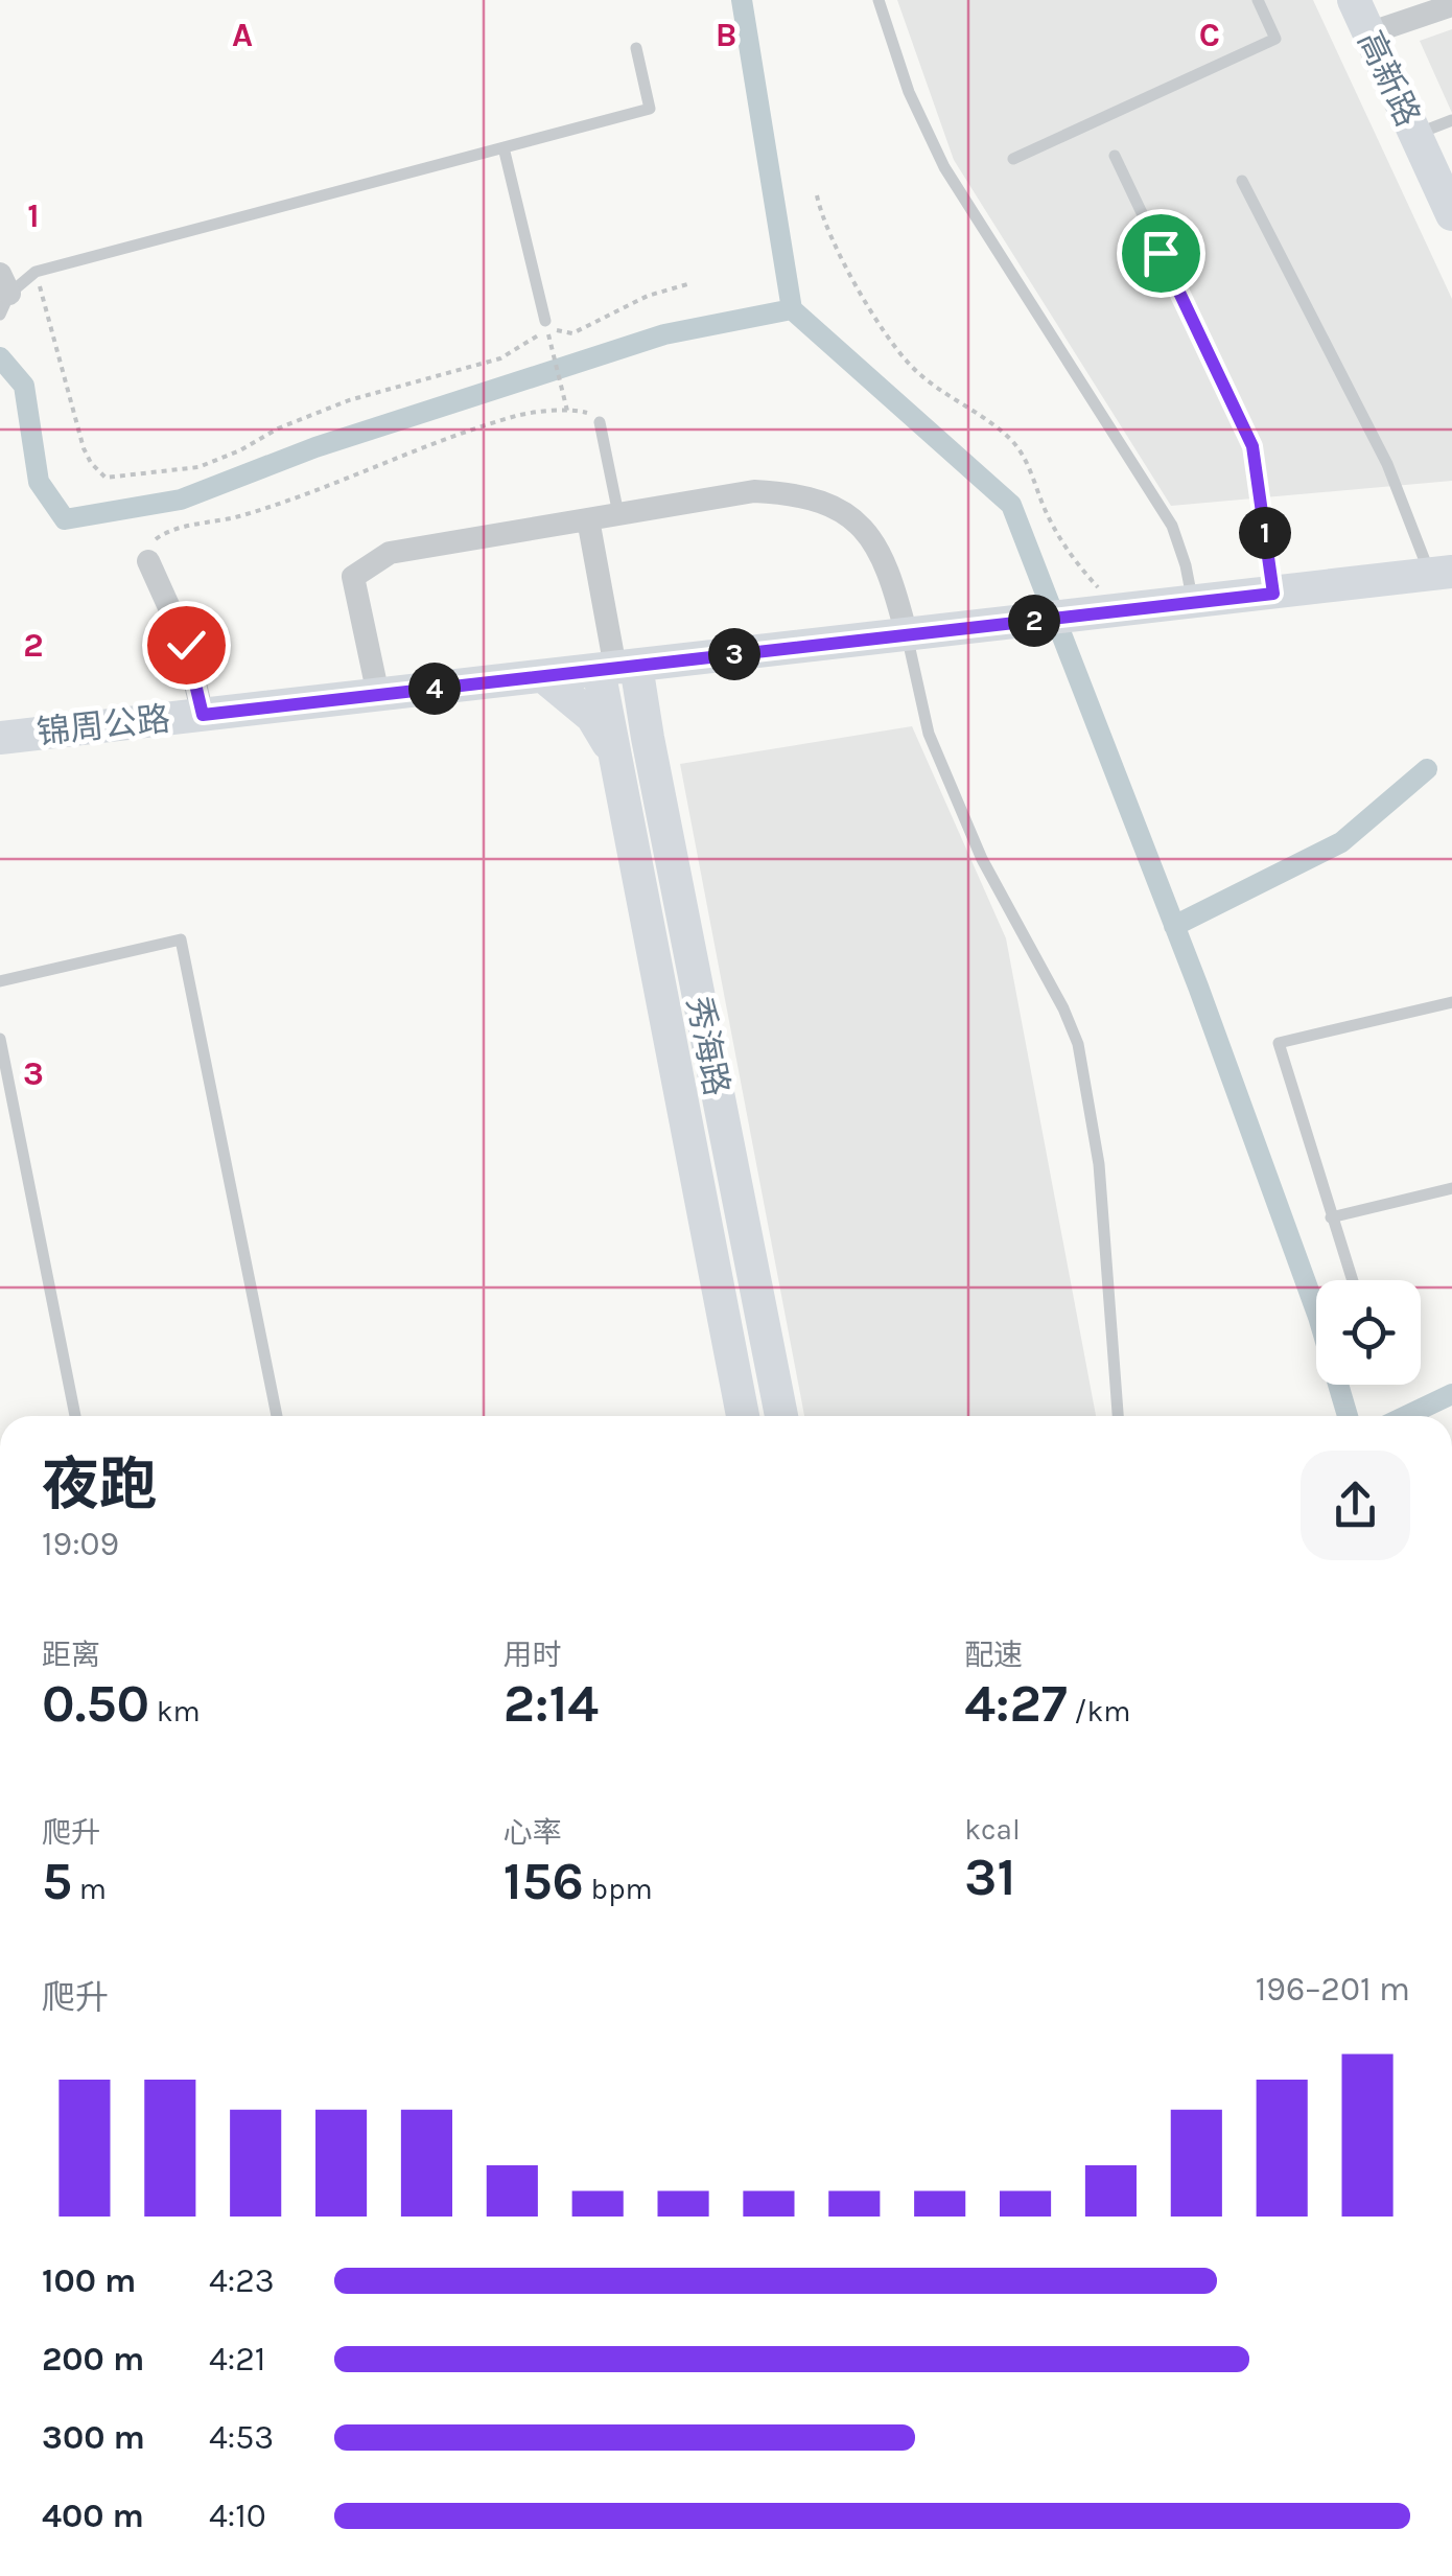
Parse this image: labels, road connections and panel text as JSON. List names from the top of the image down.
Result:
{
  "streets": {
    "main road": ["高新路", "锦周公路", "秀海路"]
  },
  "crossings": [
    ["锦周公路", "秀海路"]
  ],
  "page": {
    "pins": [
      "1",
      "2",
      "3",
      "4"
    ],
    "heading": ["夜跑", "19:09"],
    "stats": [
      ["距离", "0.50 km"],
      ["用时", "2:14"],
      ["配速", "4:27 /km"],
      ["爬升", "5 m"],
      ["心率", "156 bpm"],
      ["kcal", "31"]
    ],
    "chart": ["爬升", "196–201 m"],
    "list": [
      {
        "name": "100 m",
        "note": "4:23"
      },
      {
        "name": "200 m",
        "note": "4:21"
      },
      {
        "name": "300 m",
        "note": "4:53"
      },
      {
        "name": "400 m",
        "note": "4:10"
      }
    ]
  },
  "grid": {
    "columns": ["A", "B", "C"],
    "rows": ["1", "2", "3"]
  }
}
